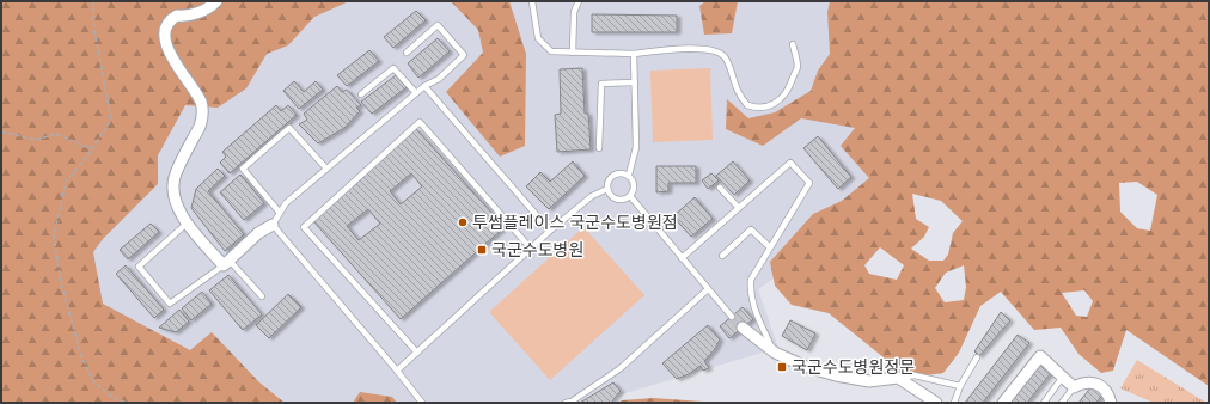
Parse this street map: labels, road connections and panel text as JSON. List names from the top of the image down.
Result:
{
  "places": {
    "other": ["투썸플레이스 국군수도병원점"],
    "transit": ["국군수도병원", "국군수도병원정문"]
  }
}
